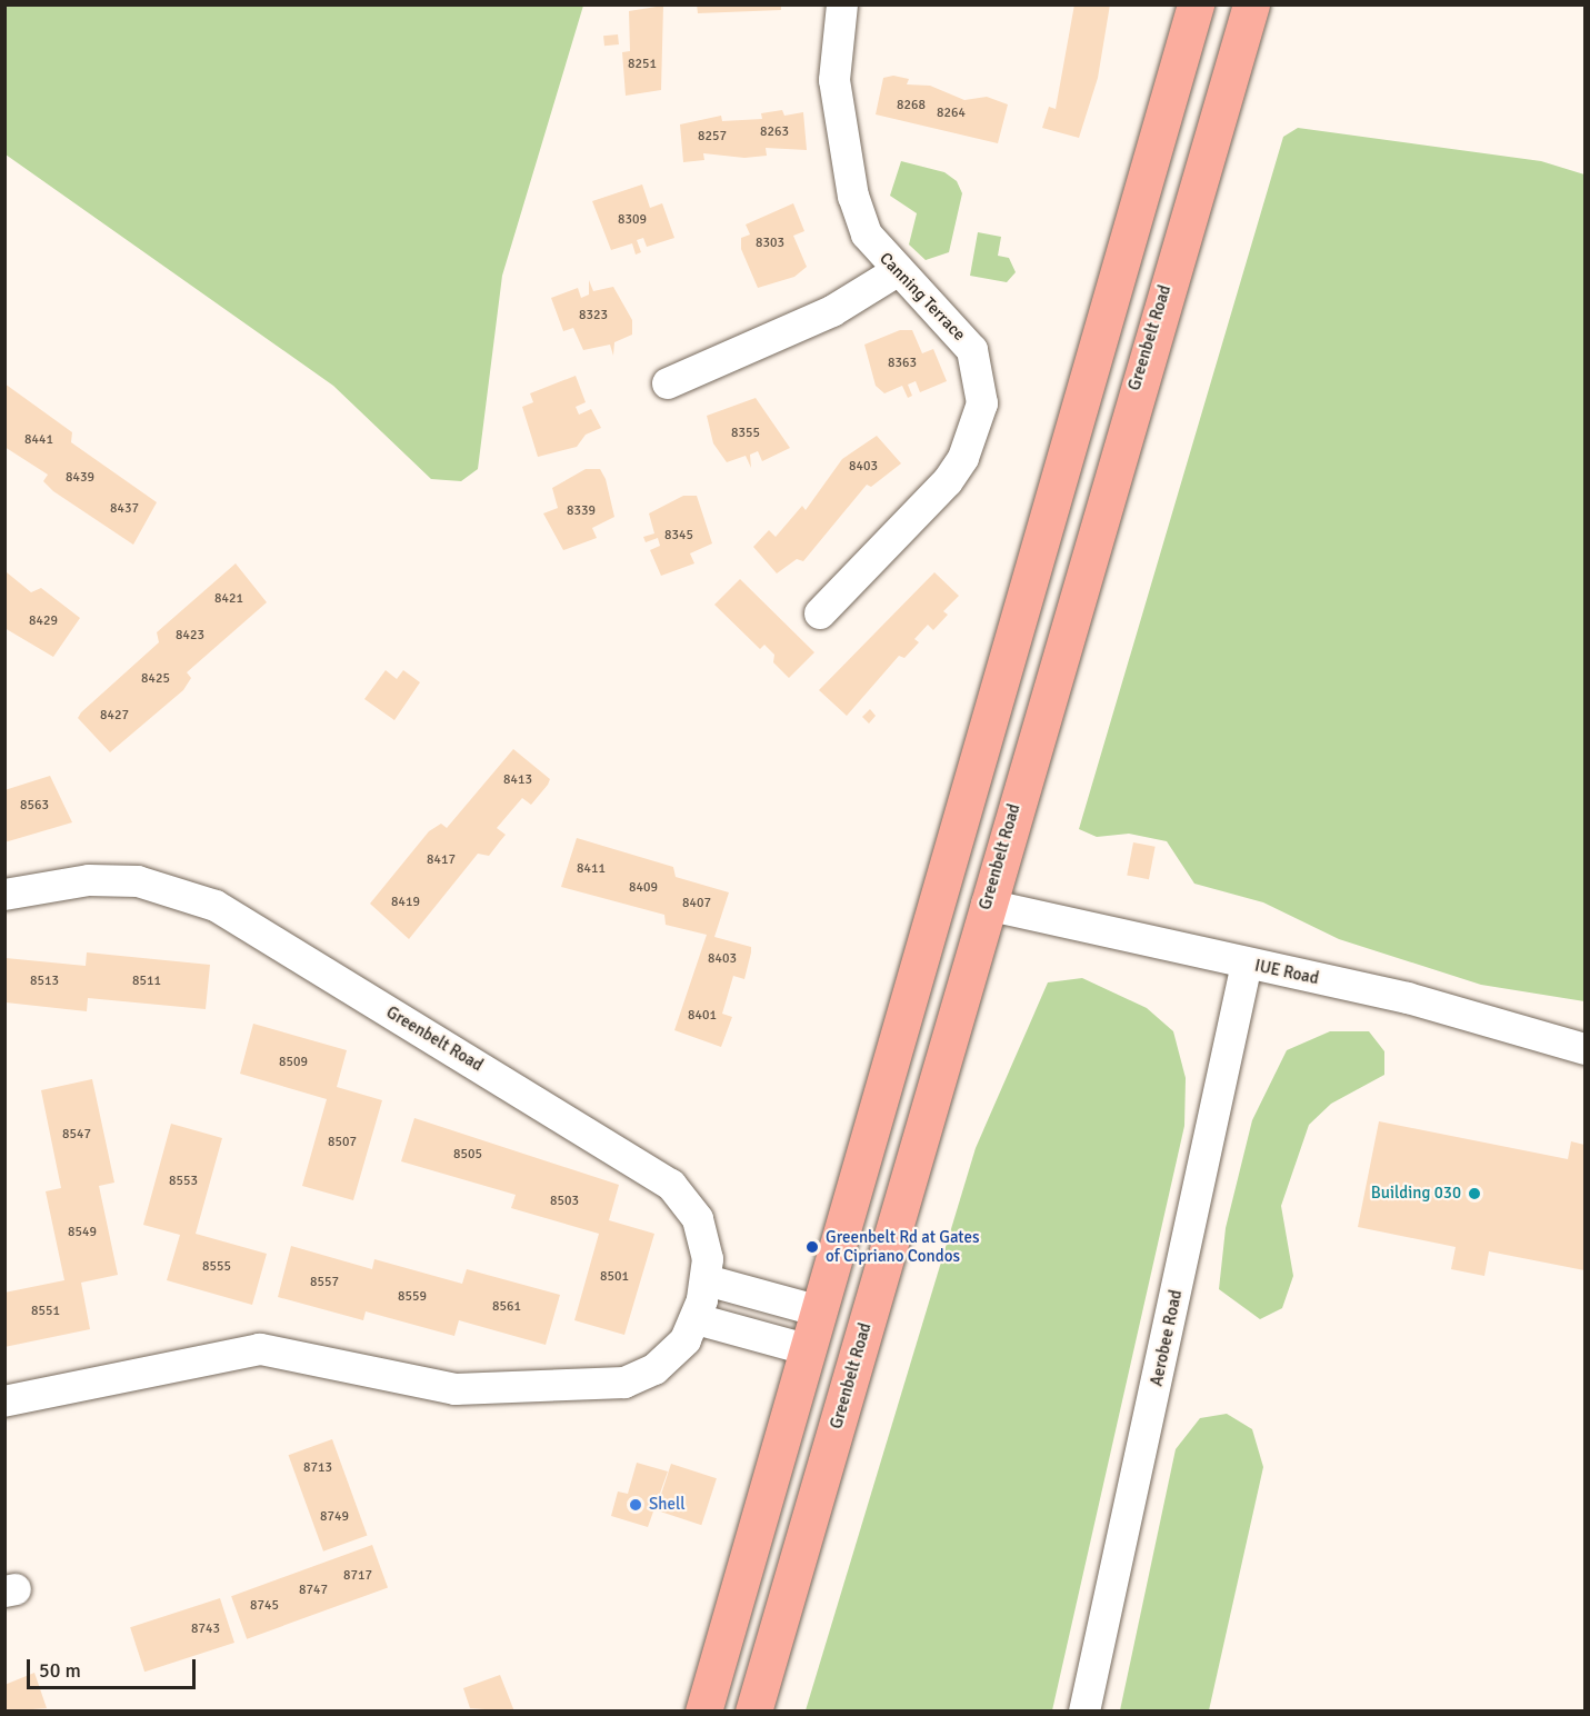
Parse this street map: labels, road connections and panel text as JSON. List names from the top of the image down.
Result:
{
  "streets": {
    "main road": ["Greenbelt Road"],
    "street": ["Canning Terrace", "IUE Road", "Aerobee Road"]
  },
  "crossings": [
    ["Greenbelt Road", "IUE Road"],
    ["IUE Road", "Aerobee Road"]
  ],
  "places": ["Building 030", "Greenbelt Rd at Gates of Cipriano Condos", "Shell"],
  "house_numbers": [
    "8251",
    "8268",
    "8264",
    "8263",
    "8257",
    "8309",
    "8303",
    "8323",
    "8363",
    "8355",
    "8441",
    "8403",
    "8439",
    "8437",
    "8339",
    "8345",
    "8421",
    "8429",
    "8423",
    "8425",
    "8427",
    "8413",
    "8563",
    "8417",
    "8411",
    "8409",
    "8419",
    "8407",
    "8403",
    "8513",
    "8511",
    "8401",
    "8509",
    "8547",
    "8507",
    "8505",
    "8553",
    "8503",
    "8549",
    "8555",
    "8501",
    "8557",
    "8559",
    "8561",
    "8551",
    "8713",
    "8749",
    "8717",
    "8747",
    "8745",
    "8743"
  ],
  "scale_bar": "50 m"
}
